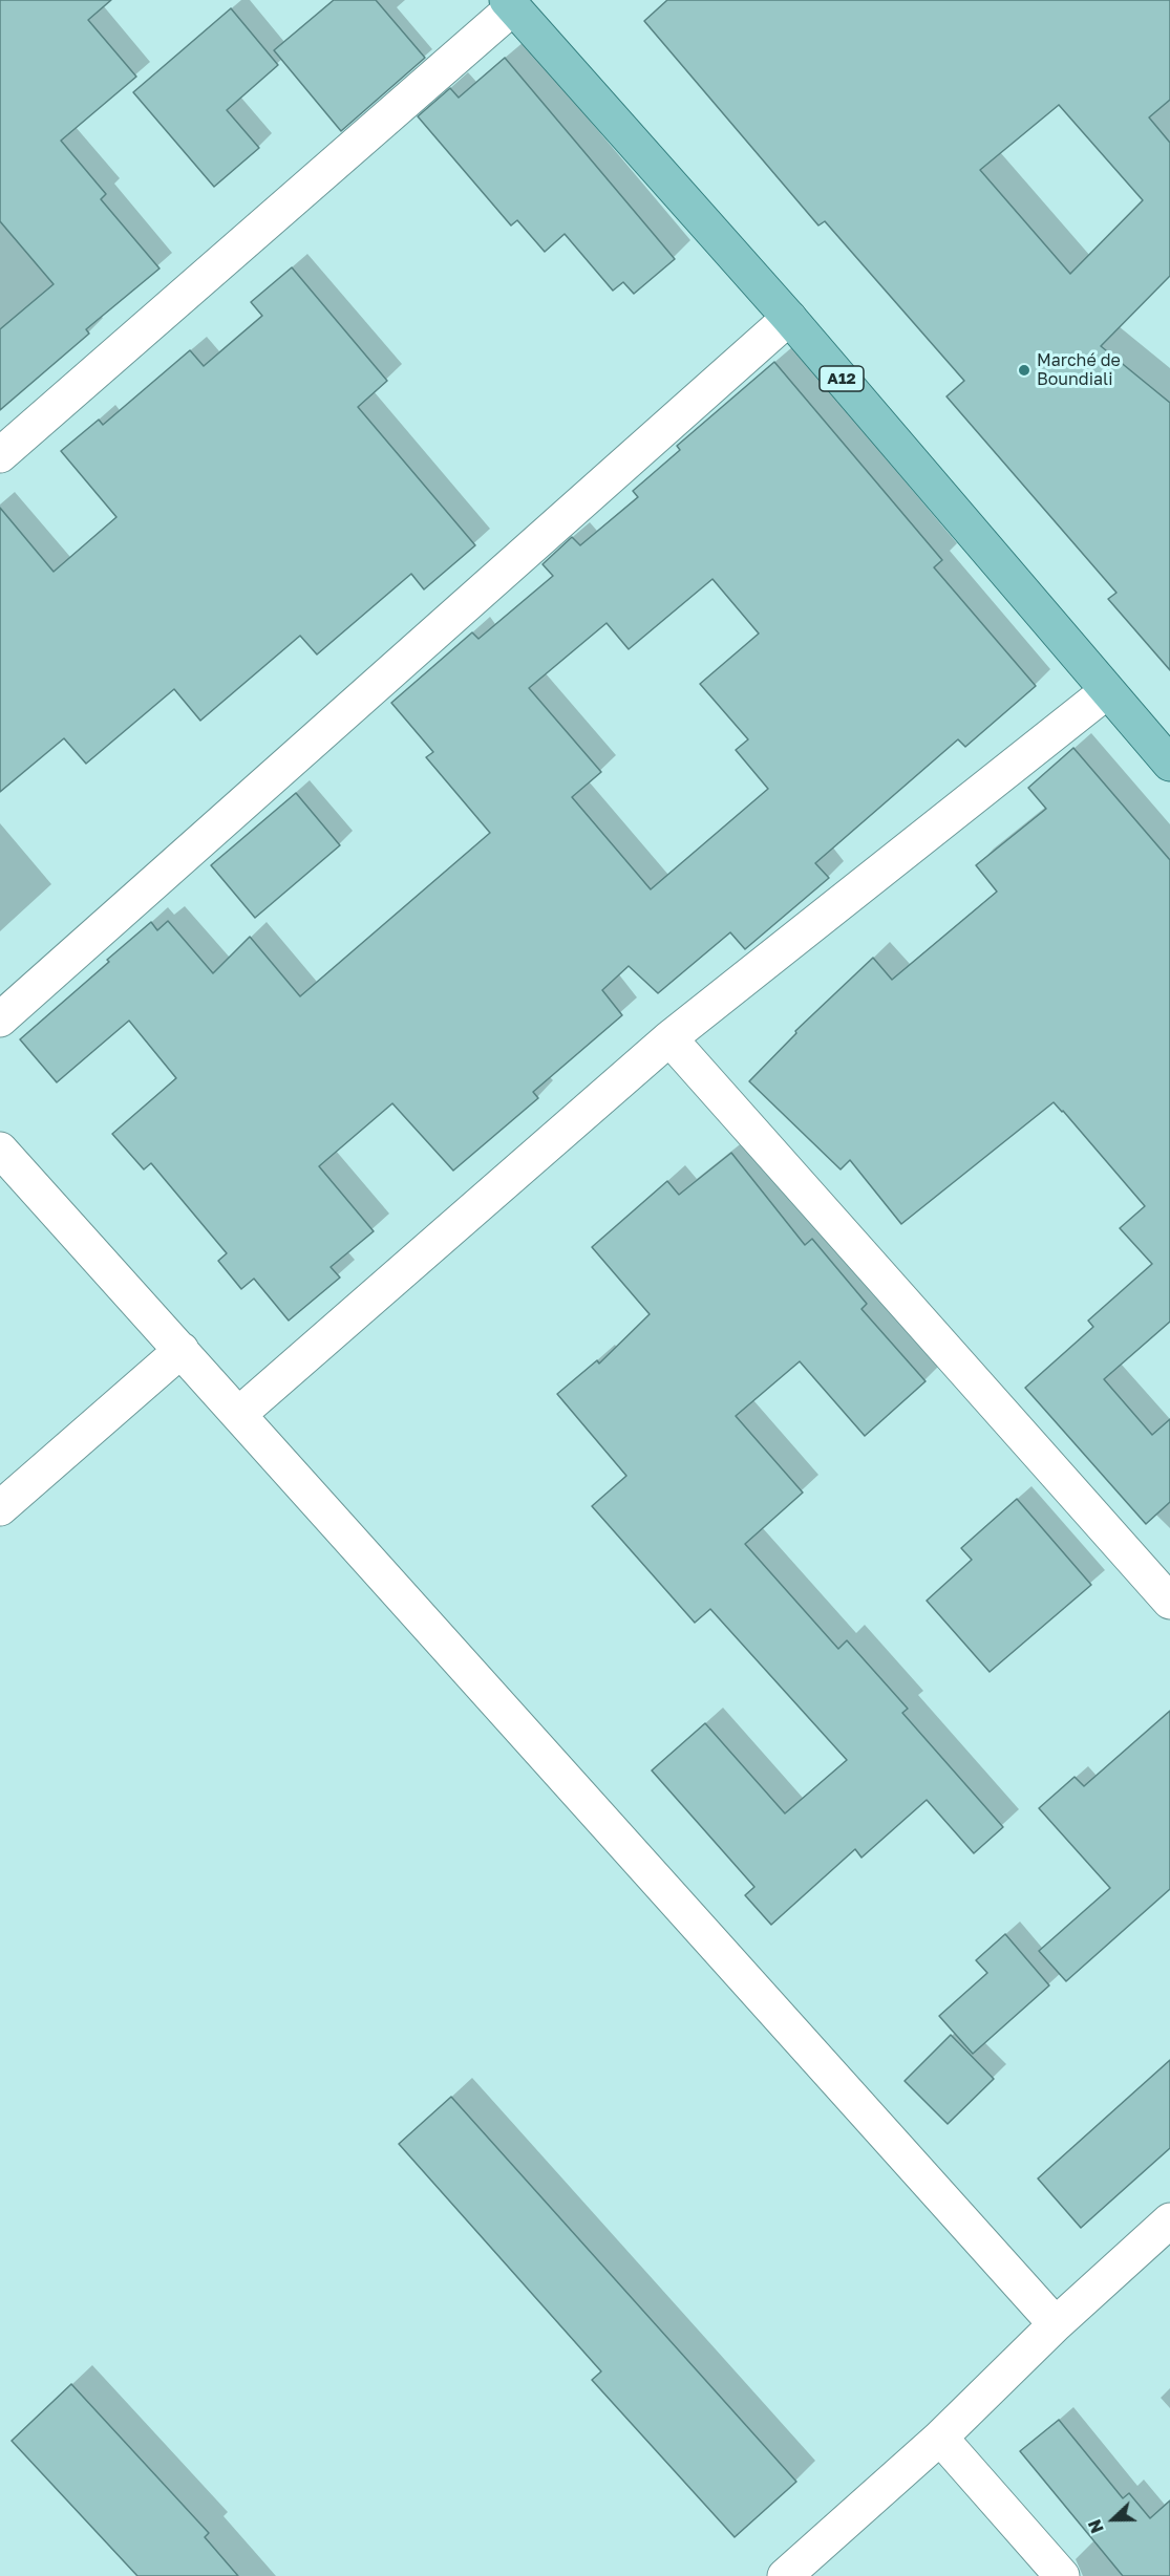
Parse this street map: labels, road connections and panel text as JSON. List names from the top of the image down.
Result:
{
  "streets": {
    "main road": ["A12"]
  },
  "places": ["Marché de Boundiali"],
  "north": "left"
}
